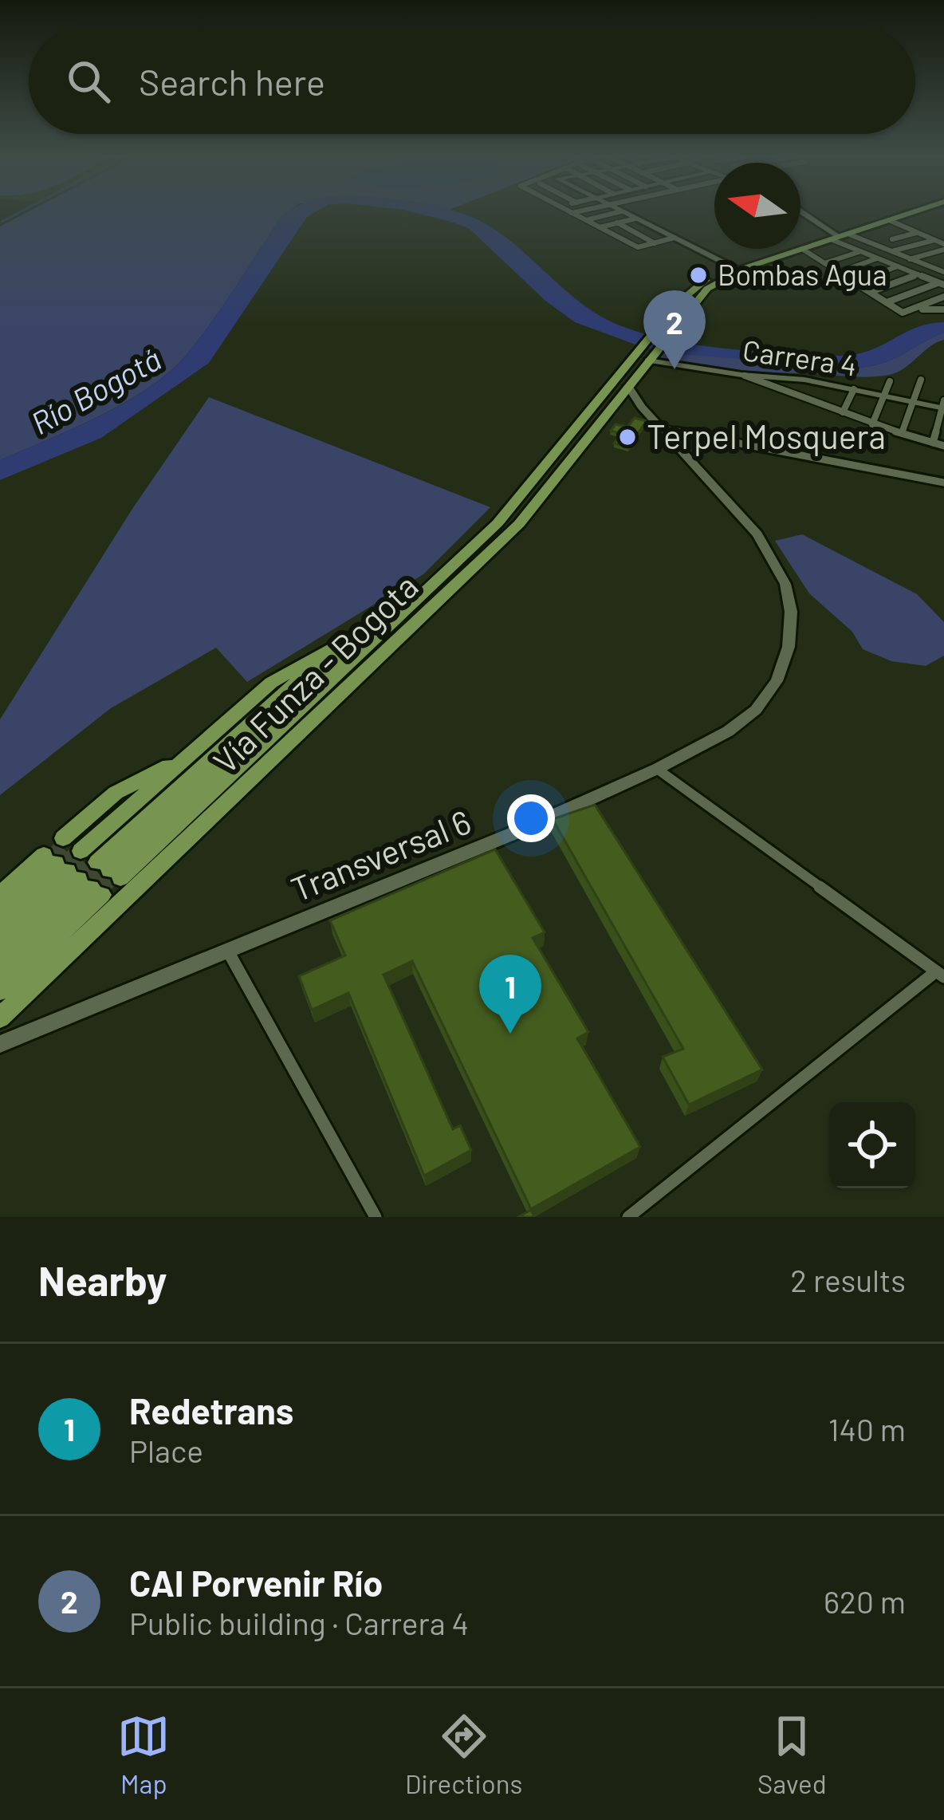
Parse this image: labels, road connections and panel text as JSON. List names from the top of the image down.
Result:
{
  "streets": {
    "main road": ["Vía Funza - Bogota"],
    "street": ["Carrera 4", "Transversal 6"]
  },
  "crossings": [
    ["Carrera 4", "Vía Funza - Bogota"],
    ["Vía Funza - Bogota", "Transversal 6"]
  ],
  "water": ["Río Bogotá"],
  "places": ["Bombas Agua", "Terpel Mosquera"],
  "north": "left",
  "page": {
    "search": "Search here",
    "pins": ["2", "1"],
    "heading": ["Nearby", "2 results"],
    "list": [
      {
        "mark": "1",
        "name": "Redetrans",
        "note": "Place",
        "value": "140 m"
      },
      {
        "mark": "2",
        "name": "CAI Porvenir Río",
        "note": "Public building · Carrera 4",
        "value": "620 m"
      }
    ],
    "nav": ["Map", "Directions", "Saved"]
  }
}
